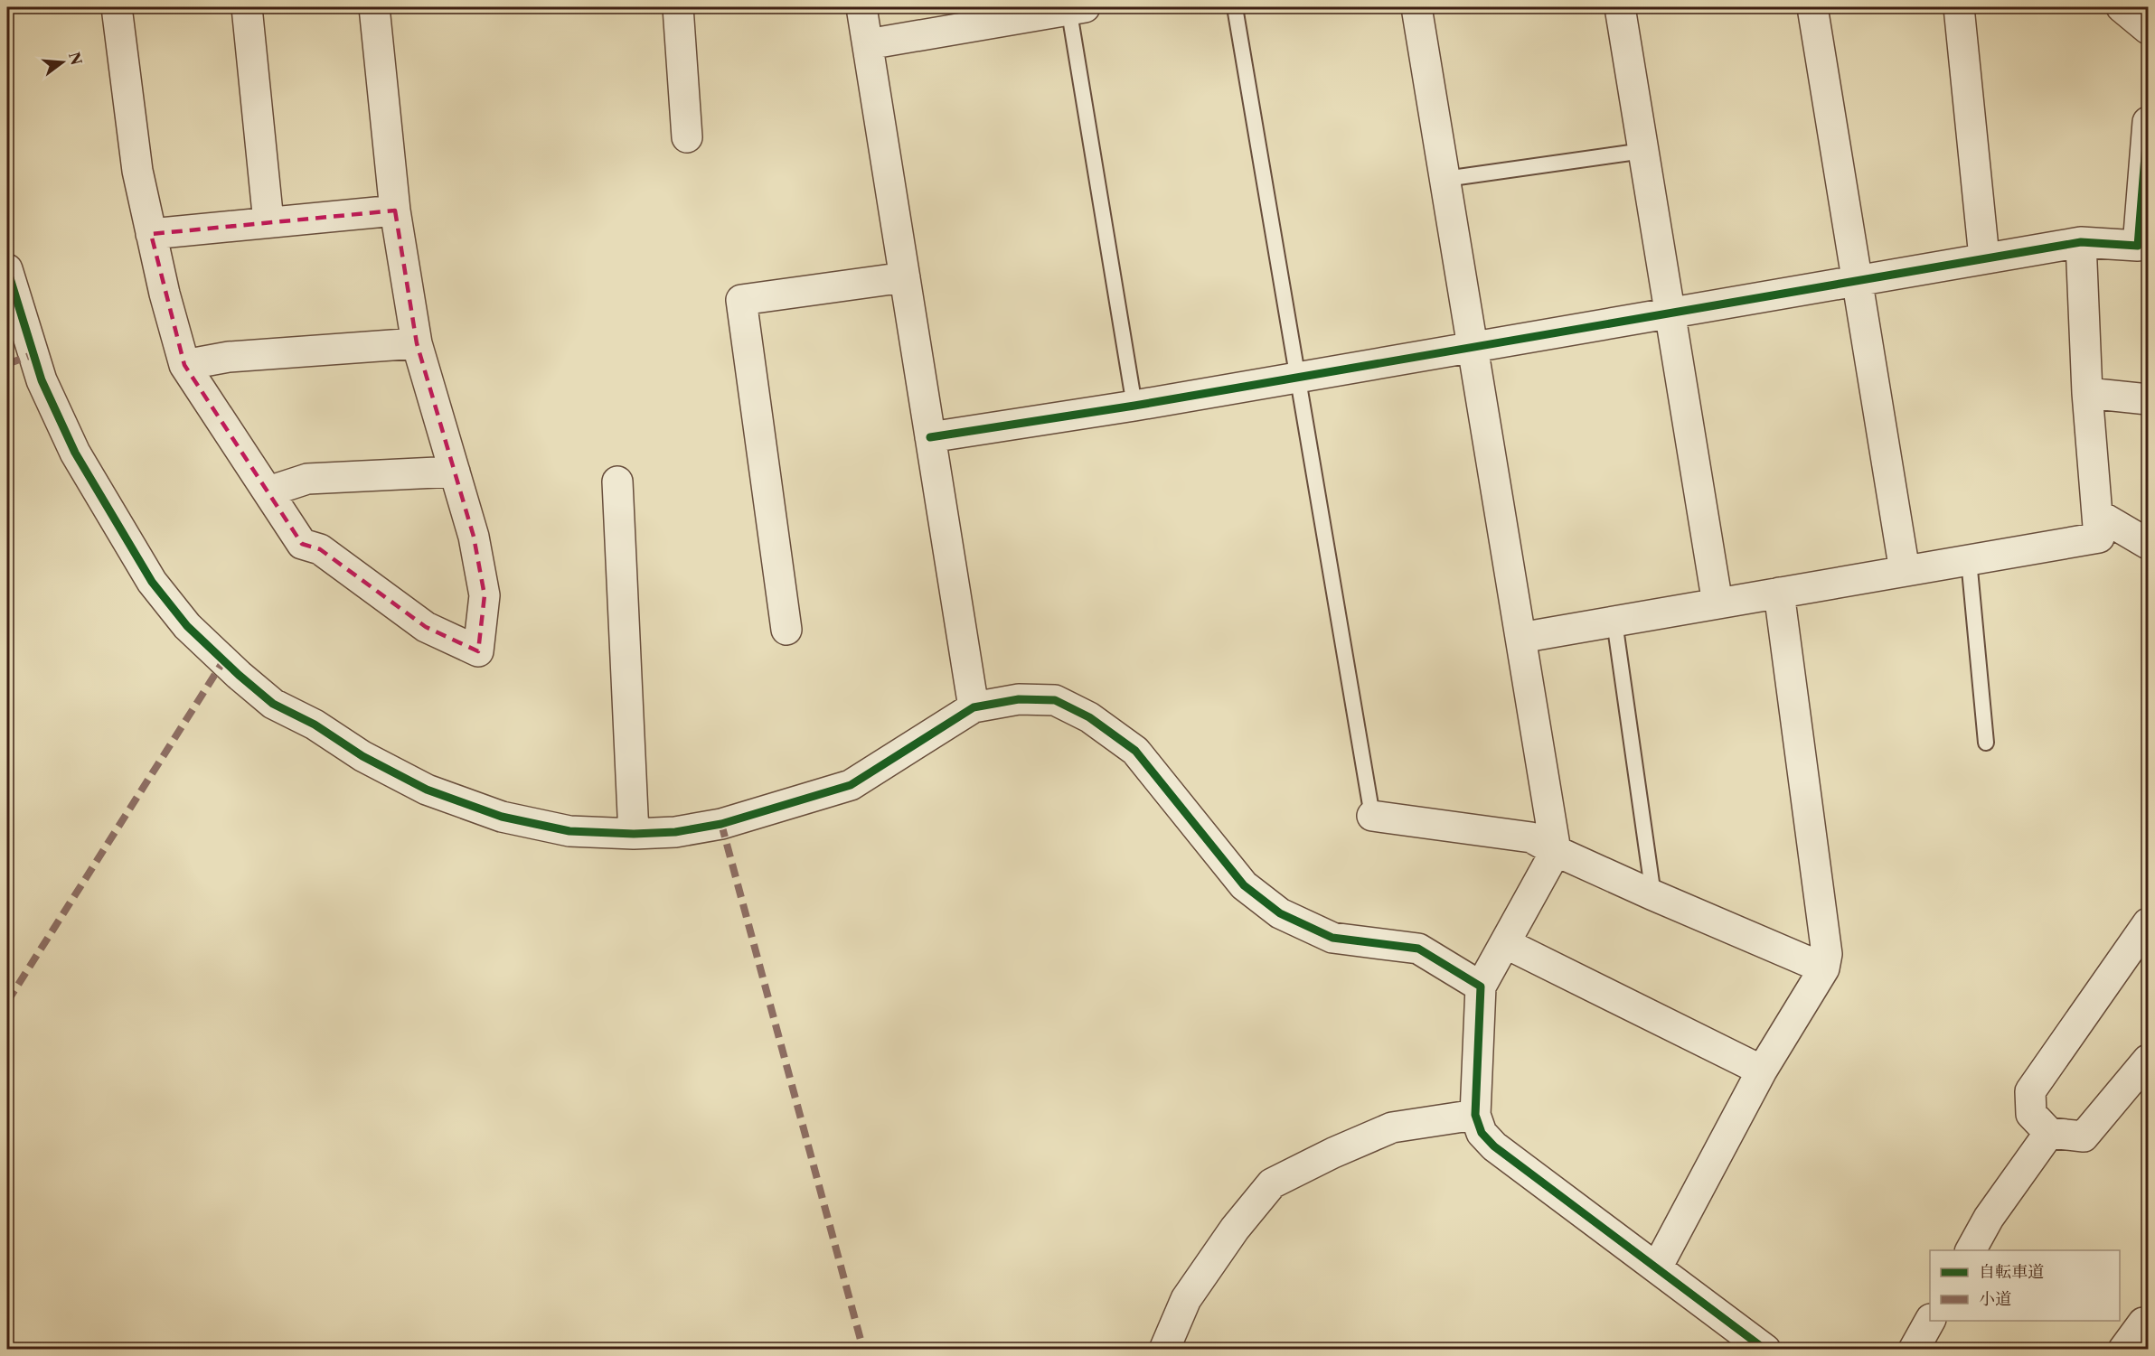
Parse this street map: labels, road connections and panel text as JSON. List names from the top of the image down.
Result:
{
  "legend": ["自転車道", "小道"],
  "north": "right"
}
